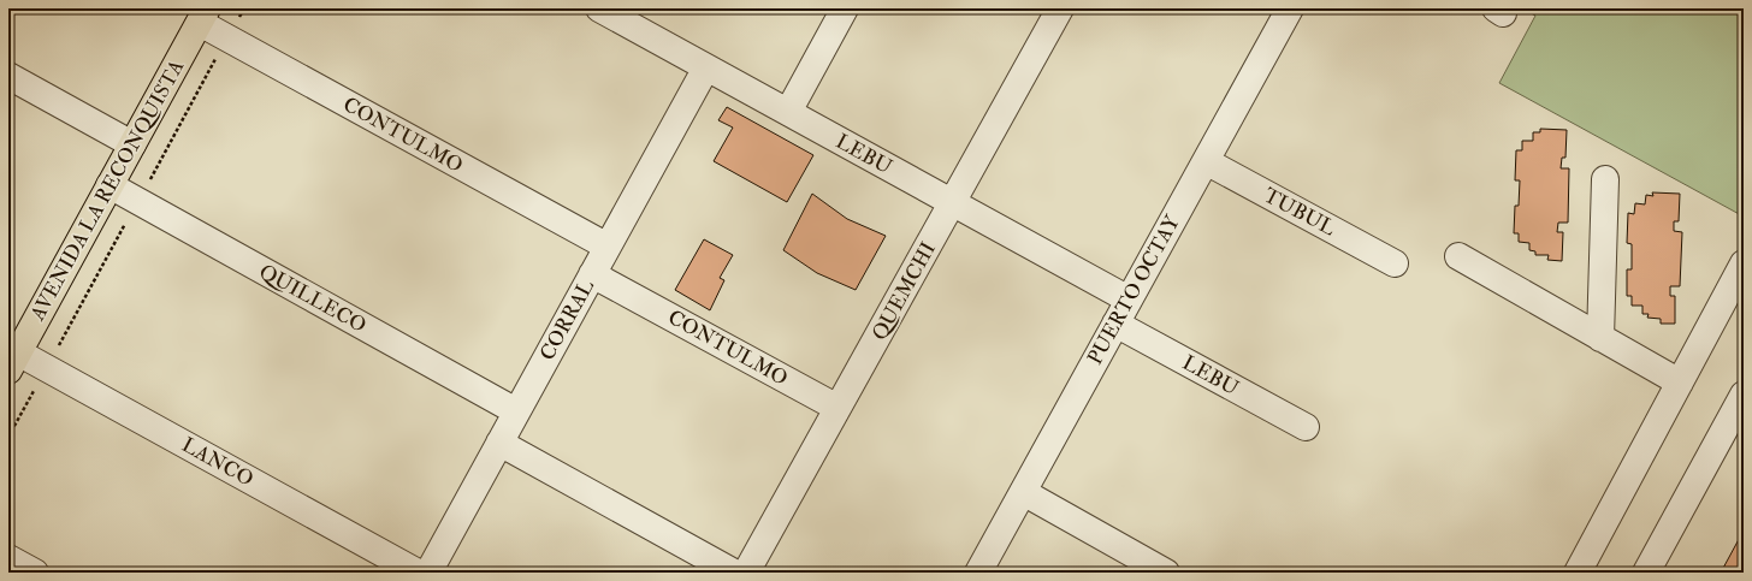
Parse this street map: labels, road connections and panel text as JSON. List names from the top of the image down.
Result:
{
  "streets": {
    "main road": ["AVENIDA LA RECONQUISTA"],
    "street": [
      "CONTULMO",
      "LEBU",
      "TUBUL",
      "PUERTO OCTAY",
      "QUEMCHI",
      "QUILLECO",
      "CORRAL",
      "LANCO"
    ]
  },
  "crossings": [
    ["CONTULMO", "AVENIDA LA RECONQUISTA"],
    ["CONTULMO", "QUEMCHI"],
    ["CONTULMO", "CORRAL"],
    ["LEBU", "PUERTO OCTAY"],
    ["LEBU", "QUEMCHI"],
    ["LEBU", "CORRAL"],
    ["AVENIDA LA RECONQUISTA", "QUILLECO"],
    ["AVENIDA LA RECONQUISTA", "LANCO"],
    ["TUBUL", "PUERTO OCTAY"],
    ["QUILLECO", "CORRAL"]
  ]
}
